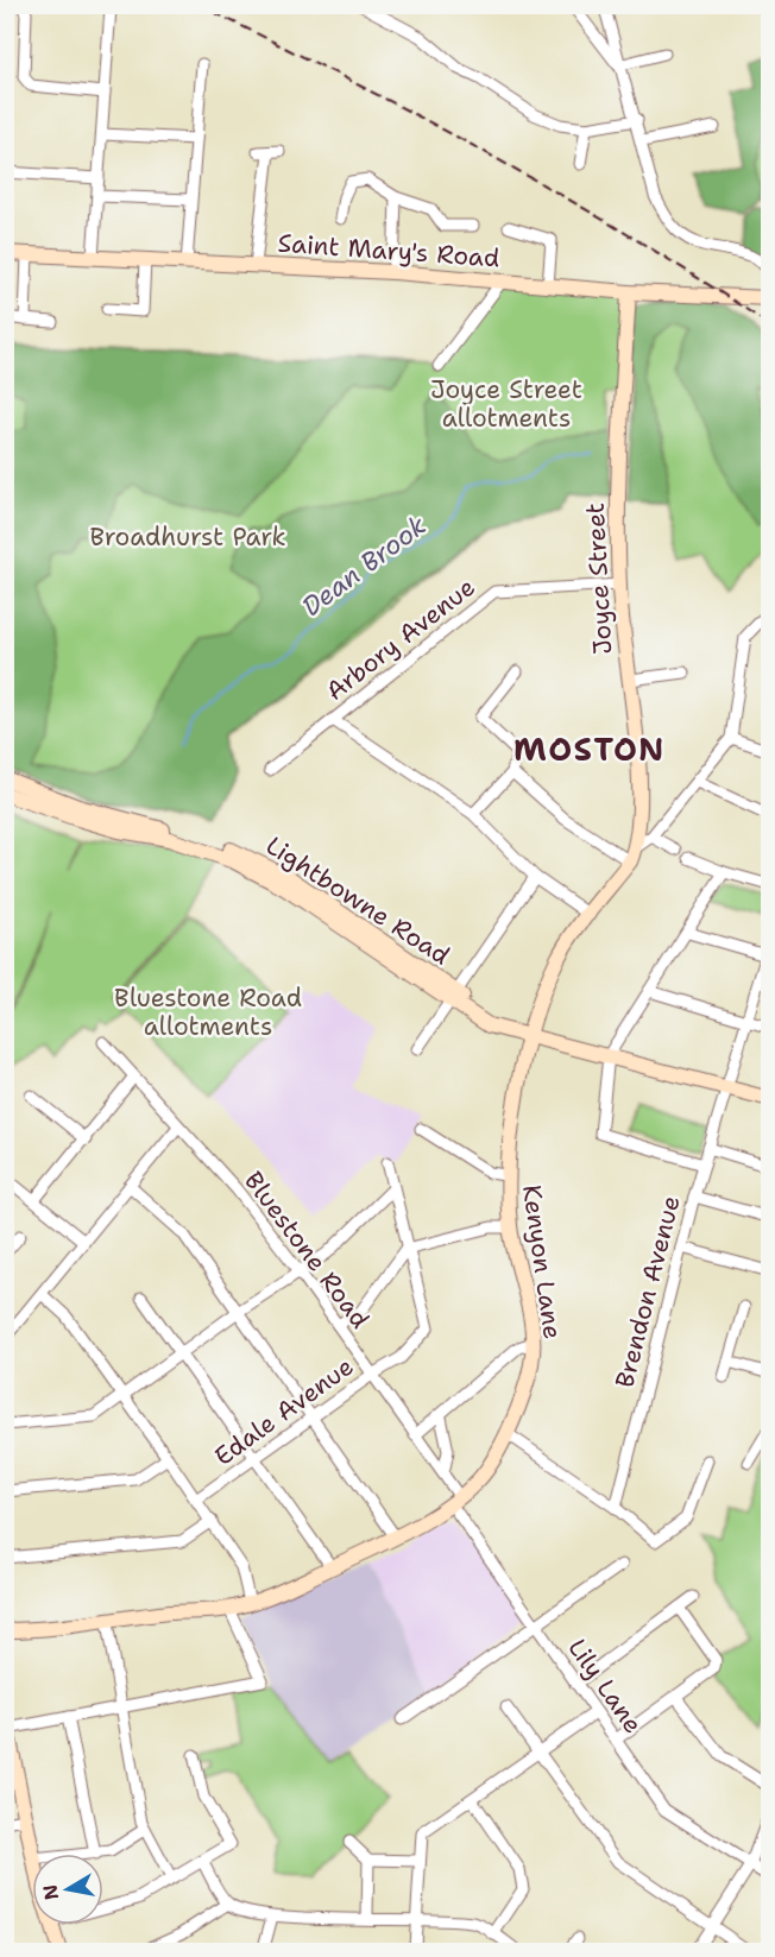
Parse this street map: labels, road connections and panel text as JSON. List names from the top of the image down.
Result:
{
  "streets": {
    "street": [
      "Saint Mary's Road",
      "Joyce Street",
      "Arbory Avenue",
      "Lightbowne Road",
      "Bluestone Road",
      "Kenyon Lane",
      "Brendon Avenue",
      "Edale Avenue",
      "Lily Lane"
    ]
  },
  "crossings": [
    ["Saint Mary's Road", "Joyce Street"],
    ["Joyce Street", "Arbory Avenue"],
    ["Joyce Street", "Kenyon Lane"],
    ["Lightbowne Road", "Kenyon Lane"],
    ["Lightbowne Road", "Brendon Avenue"],
    ["Bluestone Road", "Kenyon Lane"],
    ["Bluestone Road", "Edale Avenue"],
    ["Bluestone Road", "Lily Lane"],
    ["Kenyon Lane", "Lily Lane"]
  ],
  "districts": ["MOSTON"],
  "water": ["Dean Brook"],
  "parks": ["Joyce Street allotments", "Broadhurst Park", "Bluestone Road allotments"],
  "north": "left"
}
